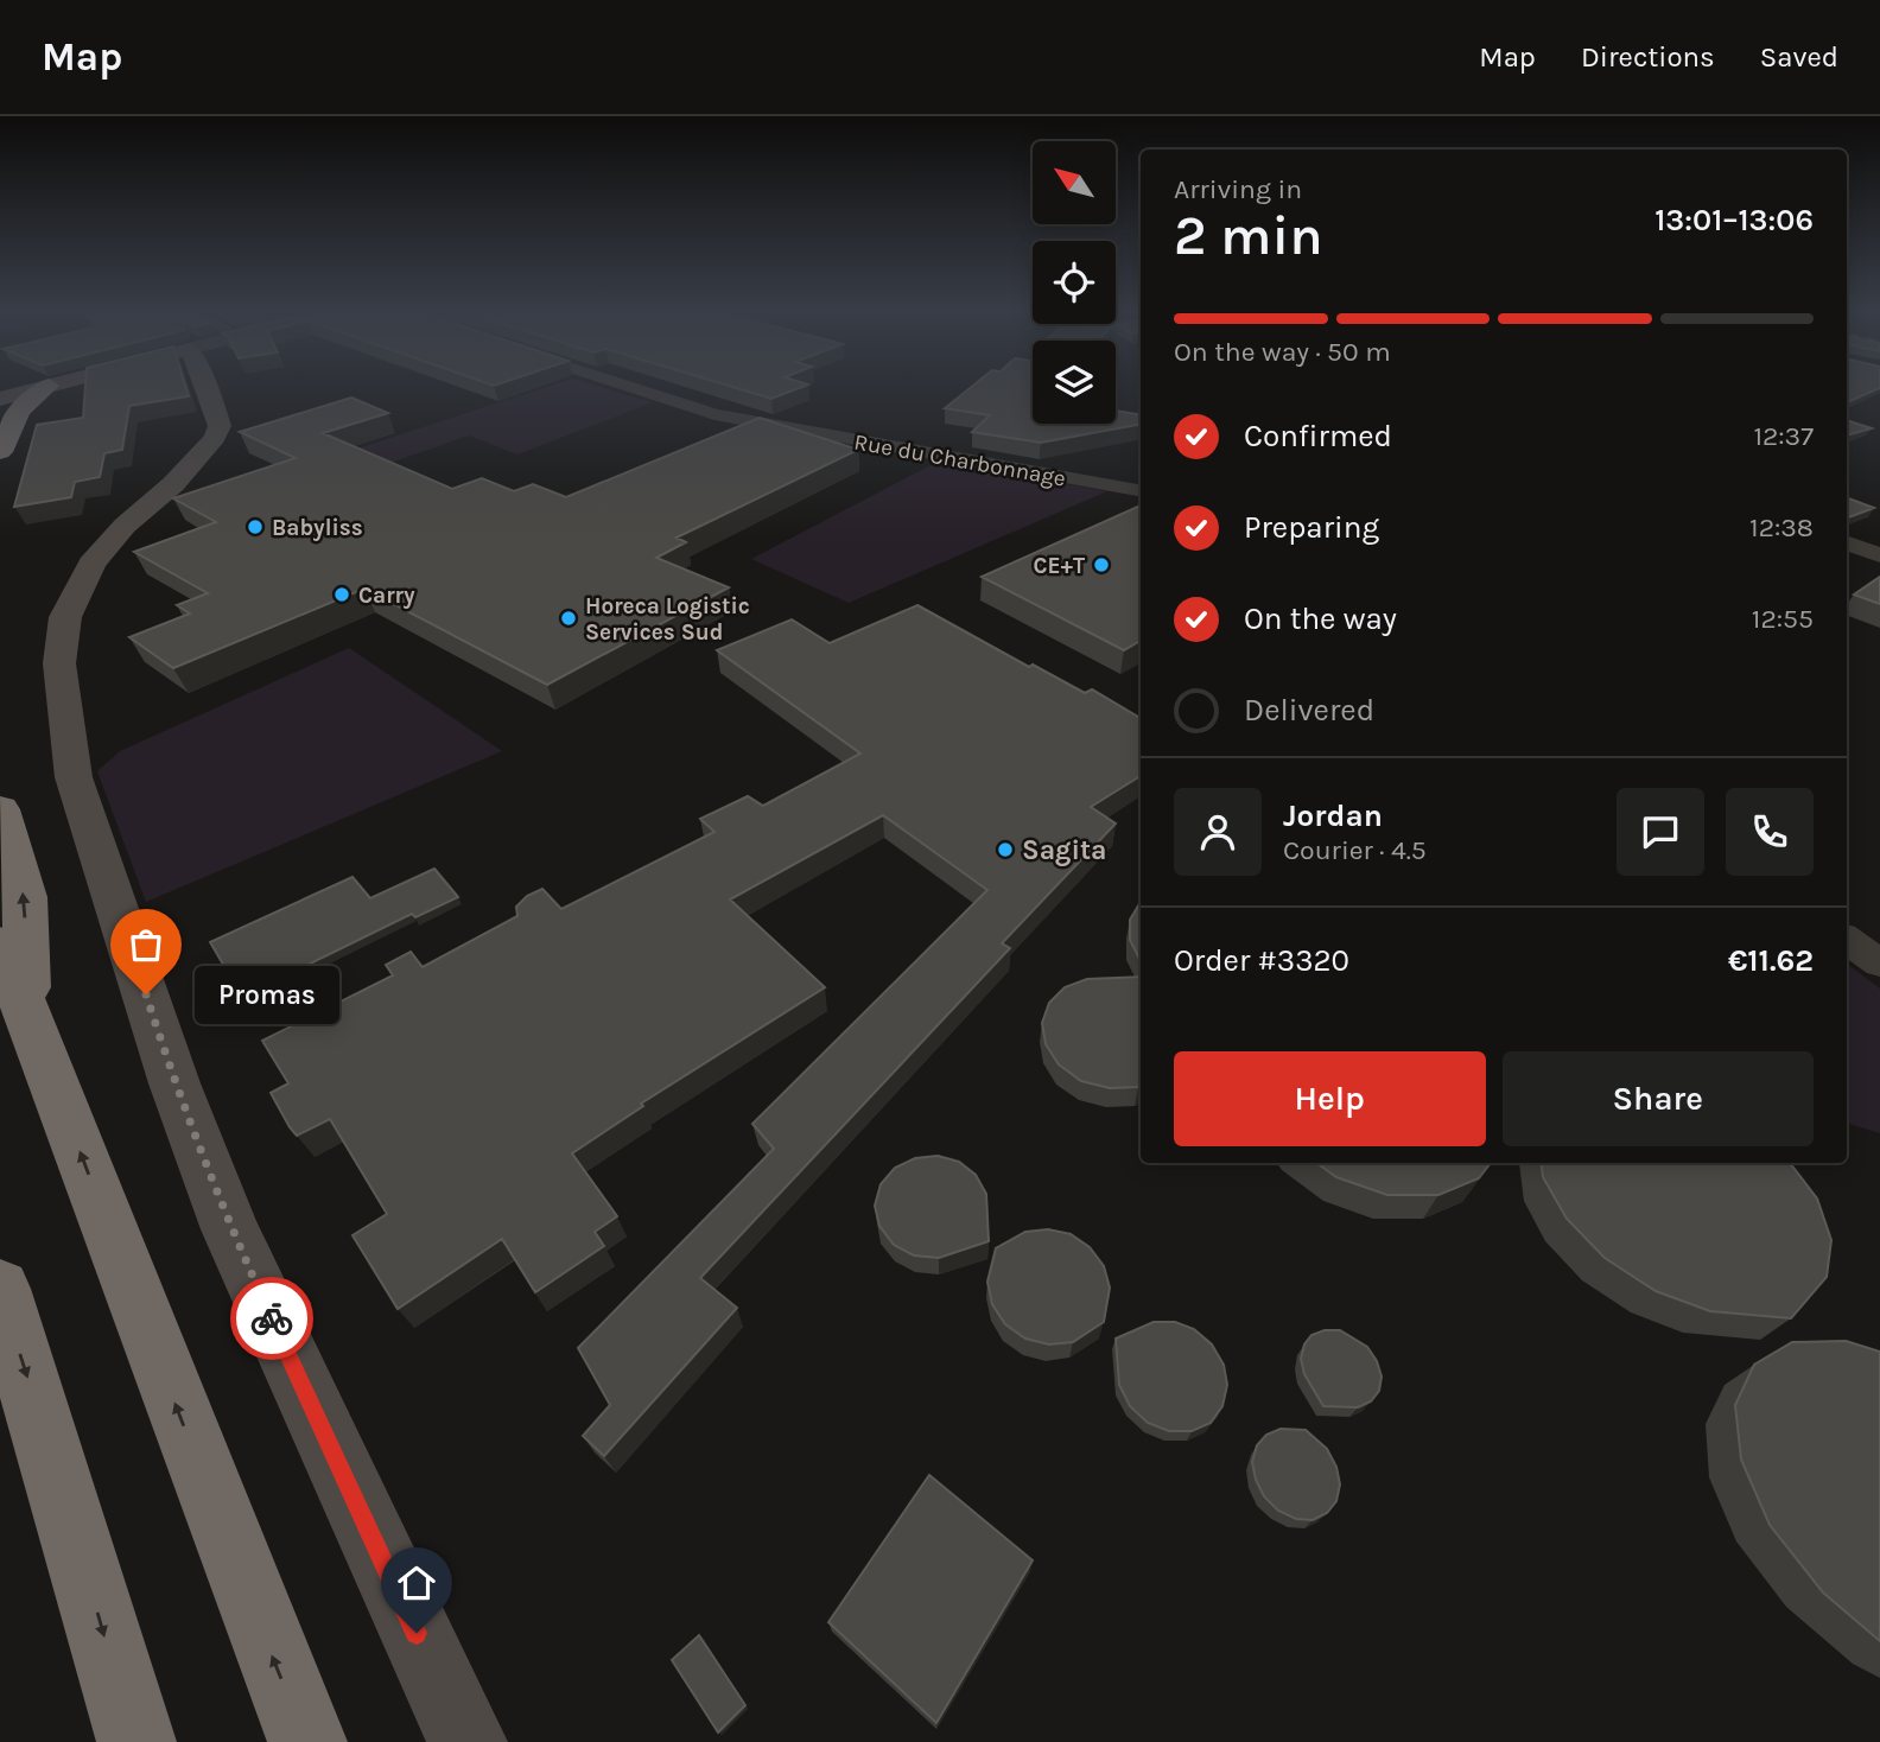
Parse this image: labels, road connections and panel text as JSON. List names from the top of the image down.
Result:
{
  "streets": {
    "street": ["Rue du Charbonnage"]
  },
  "places": [
    "Babyliss",
    "CE+T",
    "Carry",
    "Horeca Logistic Services Sud",
    "Sagita",
    "Promas"
  ],
  "north": "top left",
  "page": {
    "header": "Map",
    "nav": ["Map", "Directions", "Saved"],
    "heading": ["2 min", "Arriving in", "13:01–13:06"],
    "panel": [
      "Jordan",
      "Courier · 4.5",
      "Order #3320",
      "€11.62"
    ],
    "bar": "On the way · 50 m",
    "list": [
      ["Confirmed", "12:37"],
      ["Preparing", "12:38"],
      ["On the way", "12:55"],
      "Delivered"
    ],
    "bubble": "Promas",
    "buttons": ["Help", "Share"]
  }
}
